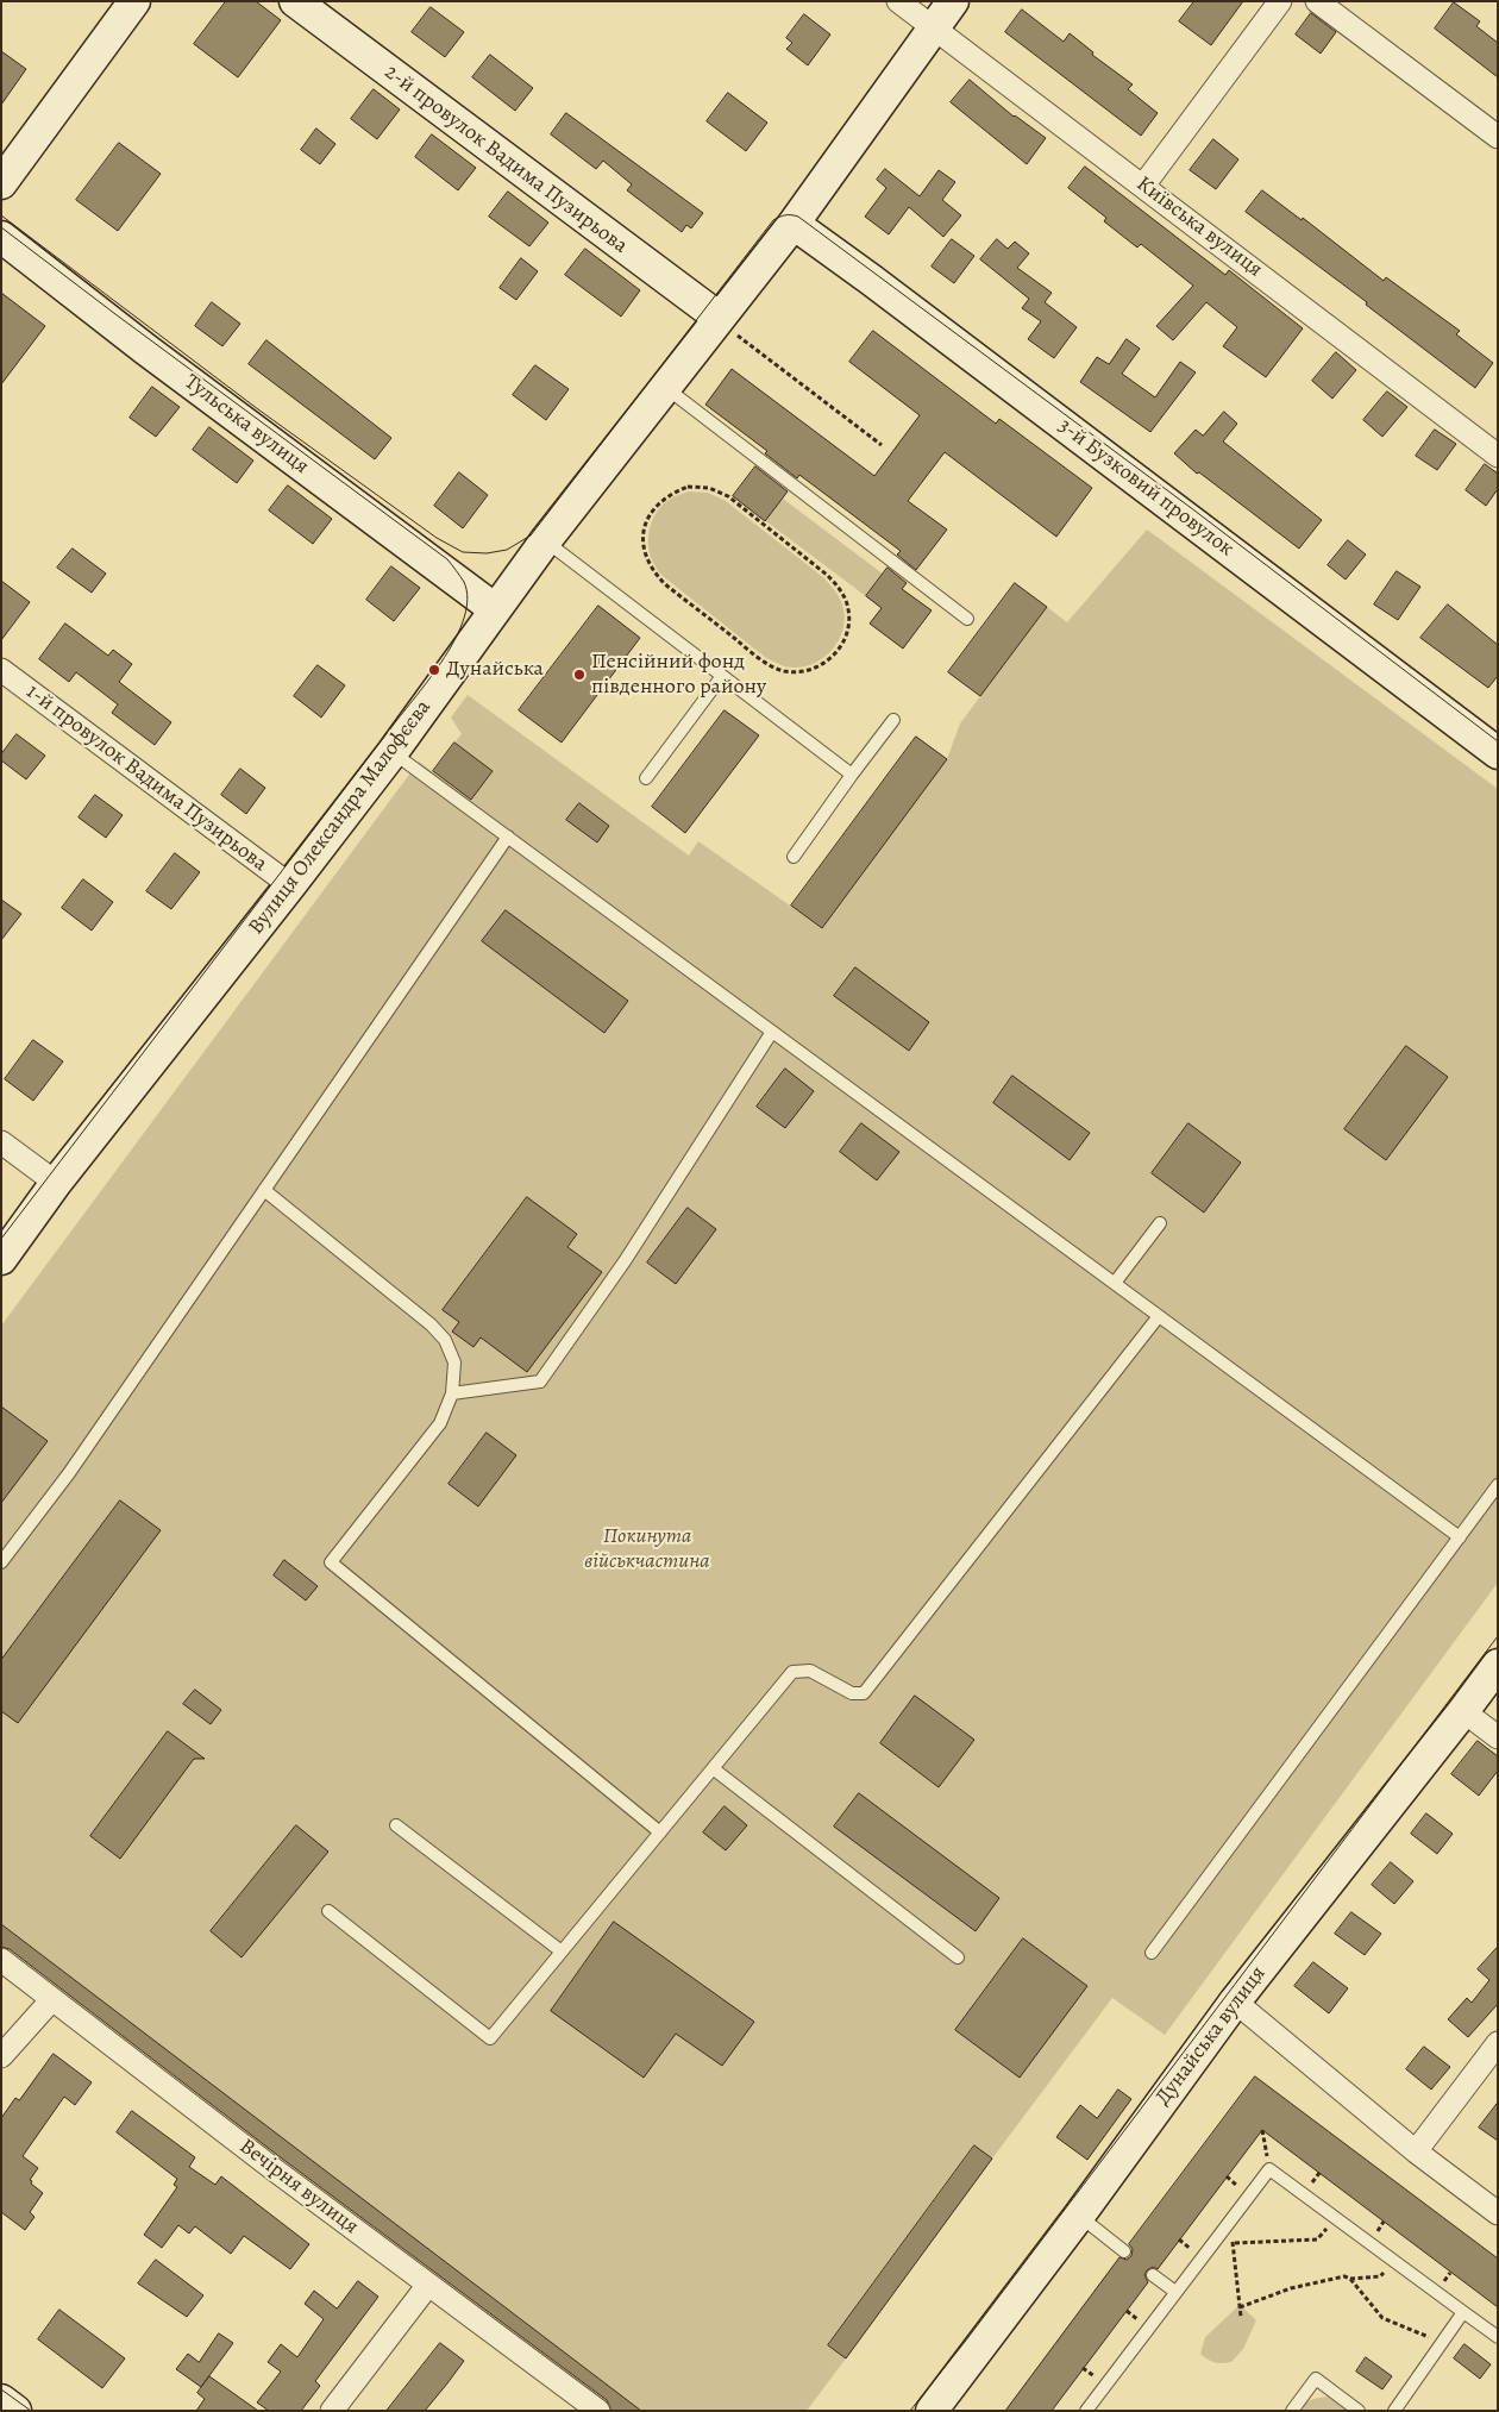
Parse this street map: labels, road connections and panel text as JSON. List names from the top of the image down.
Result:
{
  "streets": {
    "street": [
      "2-й провулок Вадима Пузирьова",
      "Київська вулиця",
      "Тульська вулиця",
      "3-й Бузковий провулок",
      "1-й провулок Вадима Пузирьова",
      "Вулиця Олександра Малофєєва",
      "Дунайська вулиця",
      "Вечірня вулиця"
    ]
  },
  "crossings": [
    ["2-й провулок Вадима Пузирьова", "Вулиця Олександра Малофєєва"],
    ["Тульська вулиця", "Вулиця Олександра Малофєєва"],
    ["1-й провулок Вадима Пузирьова", "Вулиця Олександра Малофєєва"]
  ],
  "parks": ["Покинута військчастина"],
  "places": ["Дунайська", "Пенсійний фонд південного району"]
}
